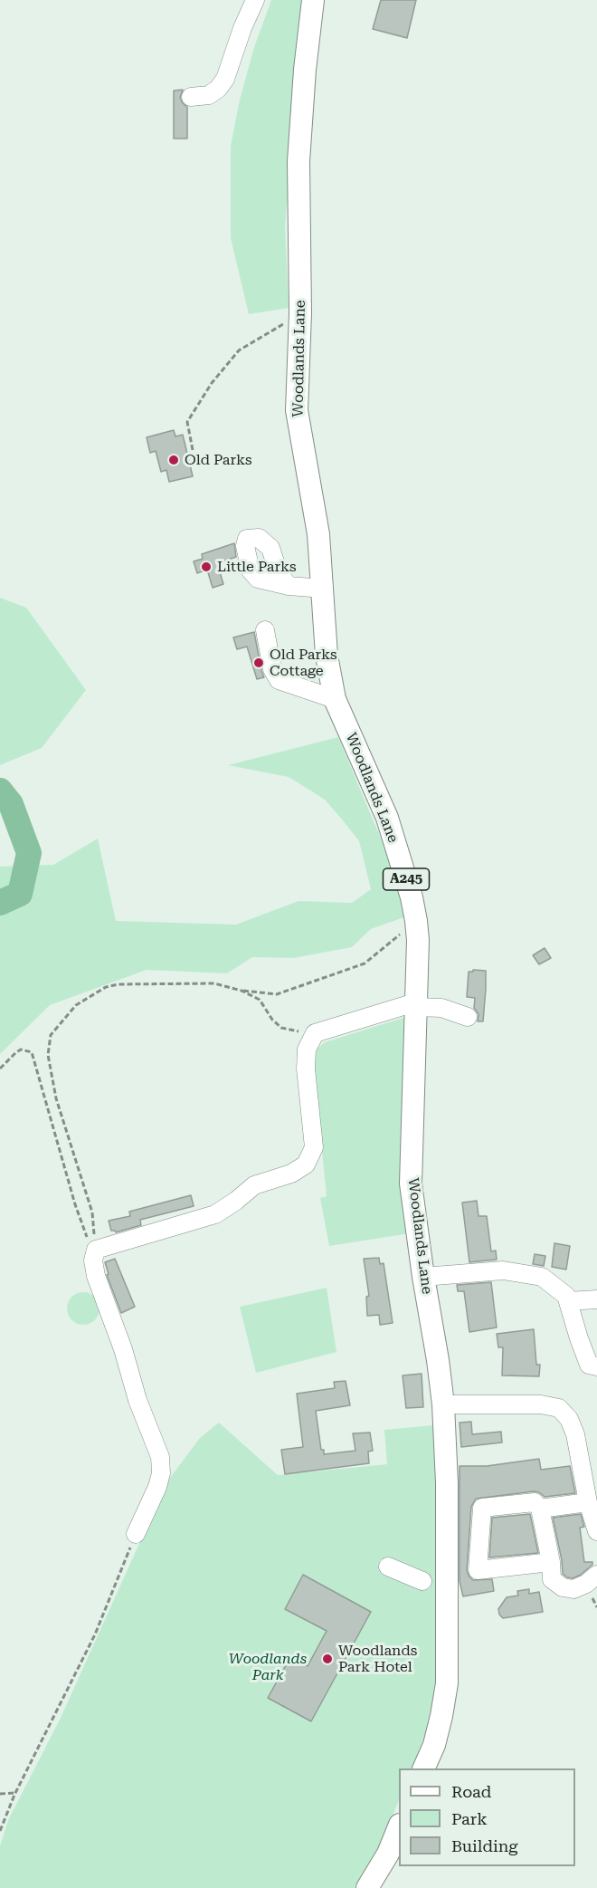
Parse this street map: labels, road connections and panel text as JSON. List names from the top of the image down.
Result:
{
  "streets": {
    "main road": ["Woodlands Lane", "A245"]
  },
  "parks": ["Woodlands Park"],
  "places": [
    "Old Parks",
    "Little Parks",
    "Old Parks Cottage",
    "Woodlands Park Hotel"
  ],
  "legend": ["Road", "Park", "Building"]
}
